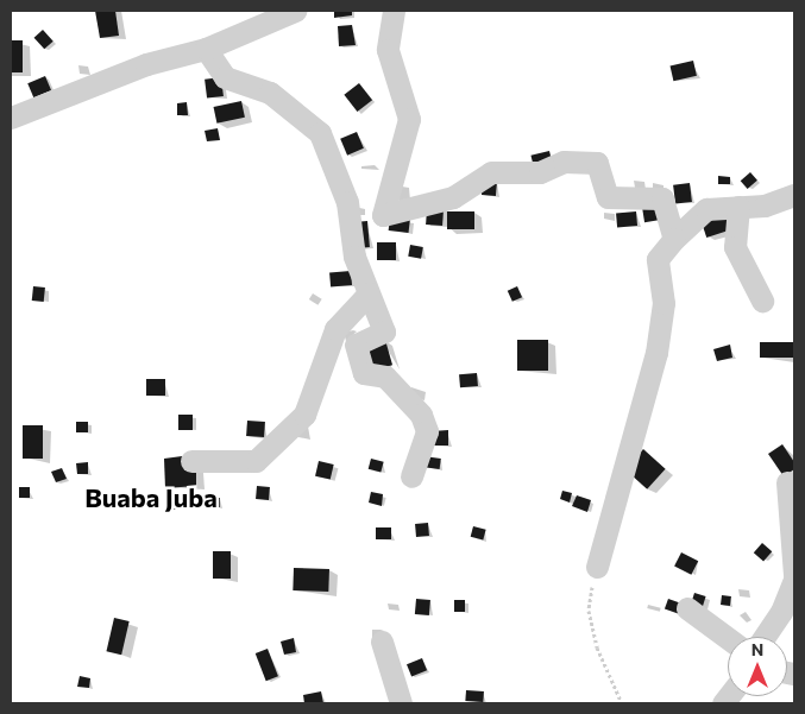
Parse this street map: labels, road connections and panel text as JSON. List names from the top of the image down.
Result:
{
  "districts": ["Buaba Juba"],
  "north": "top"
}
